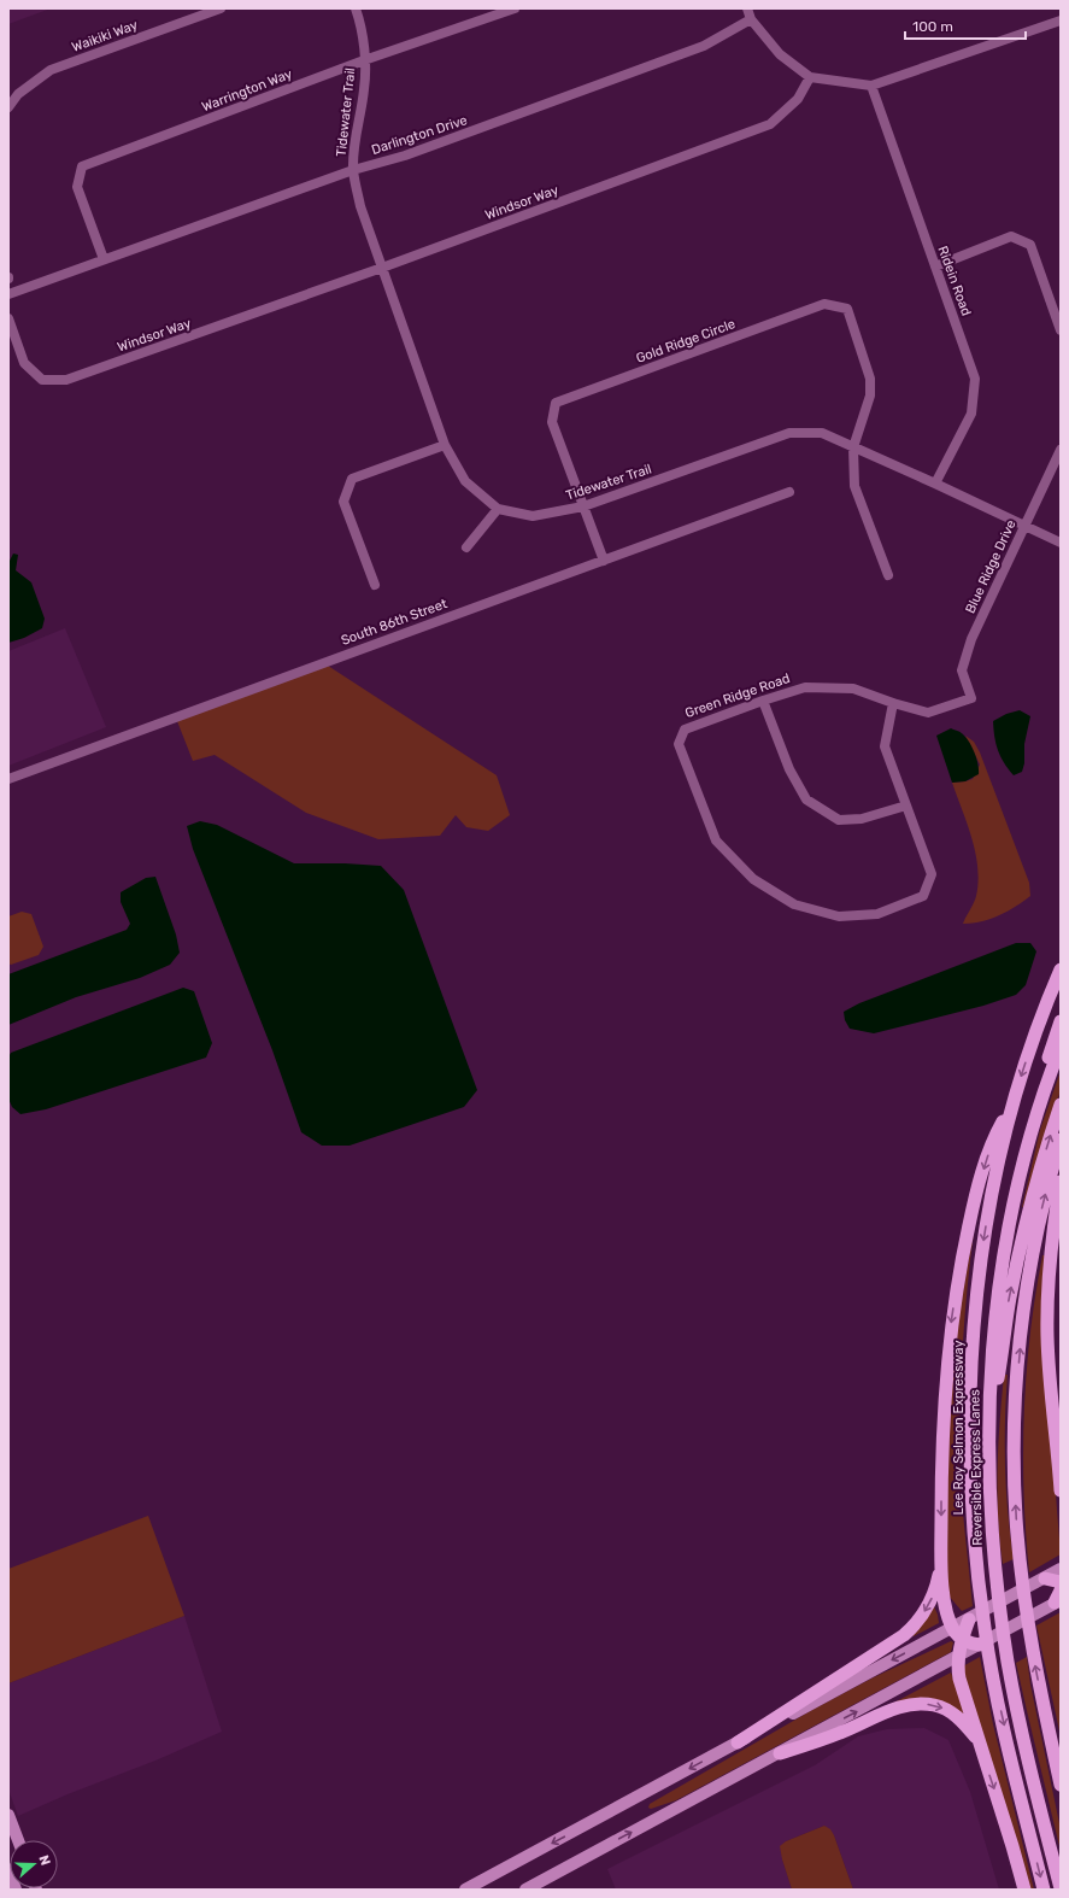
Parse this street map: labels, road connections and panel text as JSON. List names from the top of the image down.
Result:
{
  "streets": {
    "highway": ["Lee Roy Selmon Expressway", "Reversible Express Lanes"],
    "street": [
      "Waikiki Way",
      "Warrington Way",
      "Tidewater Trail",
      "Darlington Drive",
      "Windsor Way",
      "Ridein Road",
      "Gold Ridge Circle",
      "Blue Ridge Drive",
      "South 86th Street",
      "Green Ridge Road"
    ]
  },
  "crossings": [
    ["Warrington Way", "Tidewater Trail"],
    ["Warrington Way", "Darlington Drive"],
    ["Tidewater Trail", "Darlington Drive"],
    ["Tidewater Trail", "Windsor Way"],
    ["Tidewater Trail", "Ridein Road"],
    ["Tidewater Trail", "Gold Ridge Circle"],
    ["Tidewater Trail", "Blue Ridge Drive"],
    ["Gold Ridge Circle", "South 86th Street"],
    ["Blue Ridge Drive", "Green Ridge Road"]
  ],
  "scale_bar": "100 m",
  "north": "right"
}
